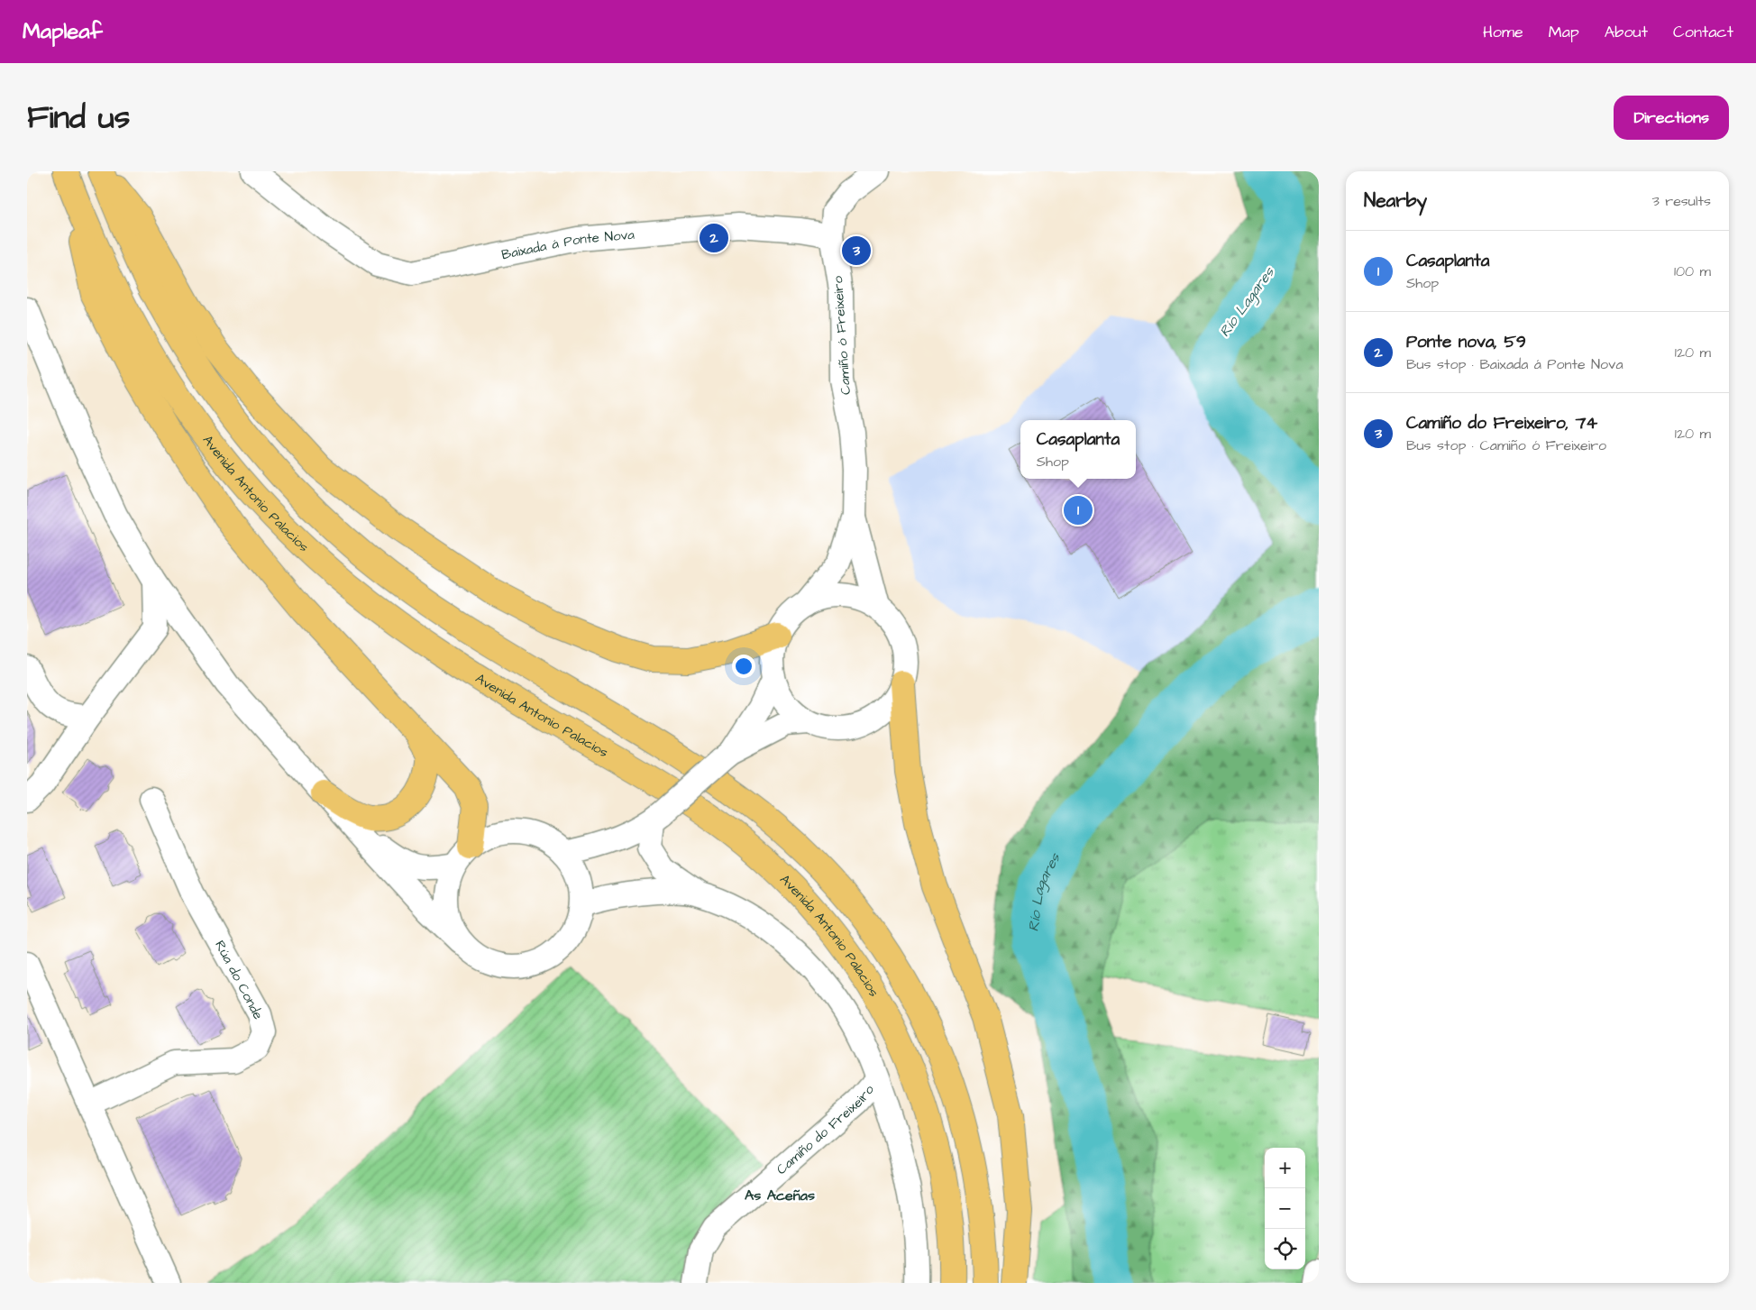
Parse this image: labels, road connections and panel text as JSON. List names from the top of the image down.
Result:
{
  "streets": {
    "main road": ["Avenida Antonio Palacios"],
    "street": [
      "Baixada á Ponte Nova",
      "Camiño ó Freixeiro",
      "Rúa do Conde",
      "Camiño do Freixeiro"
    ]
  },
  "crossings": [
    ["Baixada á Ponte Nova", "Camiño ó Freixeiro"]
  ],
  "districts": ["As Aceñas"],
  "water": ["Río Lagares"],
  "page": {
    "header": "Mapleaf",
    "nav": [
      "Home",
      "Map",
      "About",
      "Contact"
    ],
    "title": "Find us",
    "buttons": "Directions",
    "heading": ["Nearby", "3 results"],
    "pins": ["2", "3", "1"],
    "list": [
      {
        "mark": "1",
        "name": "Casaplanta",
        "note": "Shop",
        "value": "100 m"
      },
      {
        "mark": "2",
        "name": "Ponte nova, 59",
        "note": "Bus stop · Baixada á Ponte Nova",
        "value": "120 m"
      },
      {
        "mark": "3",
        "name": "Camiño do Freixeiro, 74",
        "note": "Bus stop · Camiño ó Freixeiro",
        "value": "120 m"
      }
    ],
    "popup": ["Casaplanta", "Shop"],
    "map_buttons": ["+", "−"]
  }
}
